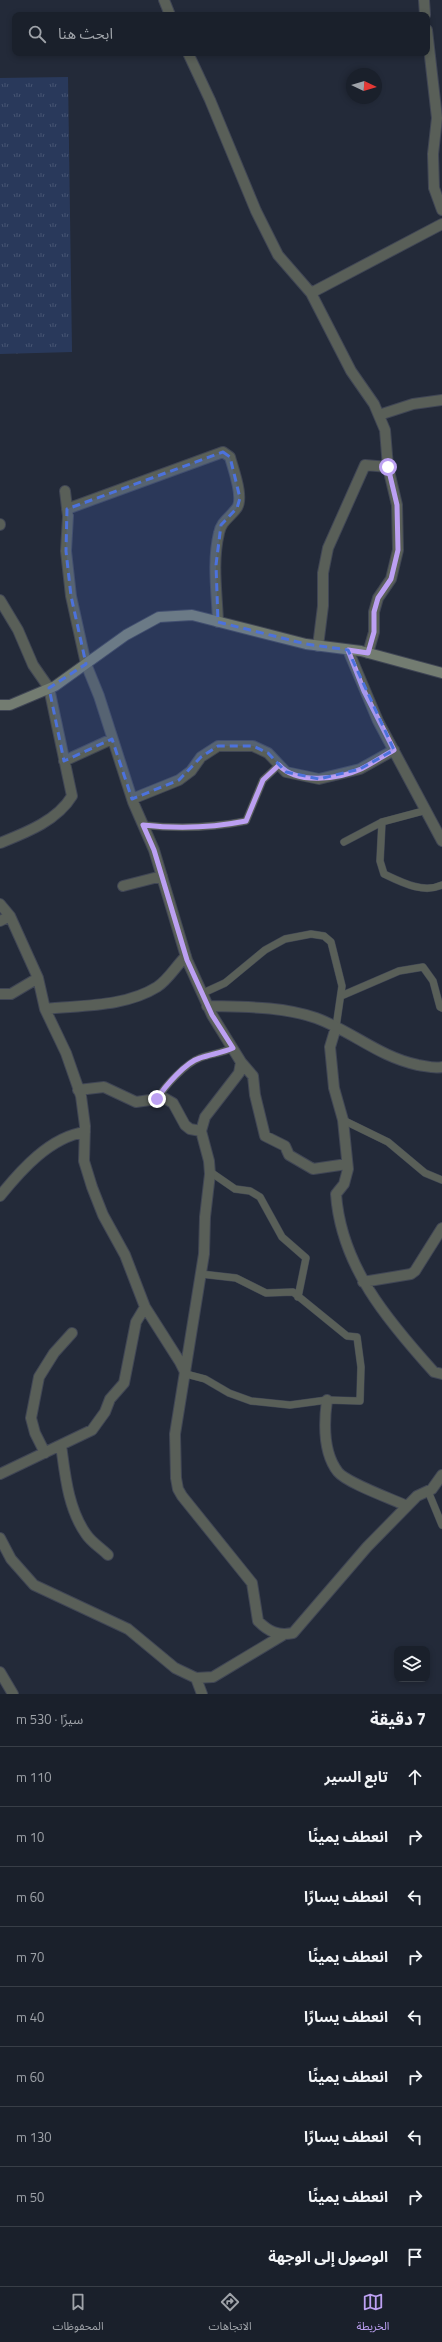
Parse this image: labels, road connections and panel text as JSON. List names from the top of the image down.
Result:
{
  "north": "right",
  "page": {
    "search": "ابحث هنا",
    "heading": ["7 دقيقة", "سيرًا · 530 m"],
    "list": [
      ["تابع السير", "110 m"],
      ["انعطف يمينًا", "10 m"],
      ["انعطف يسارًا", "60 m"],
      ["انعطف يمينًا", "70 m"],
      ["انعطف يسارًا", "40 m"],
      ["انعطف يمينًا", "60 m"],
      ["انعطف يسارًا", "130 m"],
      ["انعطف يمينًا", "50 m"],
      "الوصول إلى الوجهة"
    ],
    "nav": ["الخريطة", "الاتجاهات", "المحفوظات"]
  }
}
